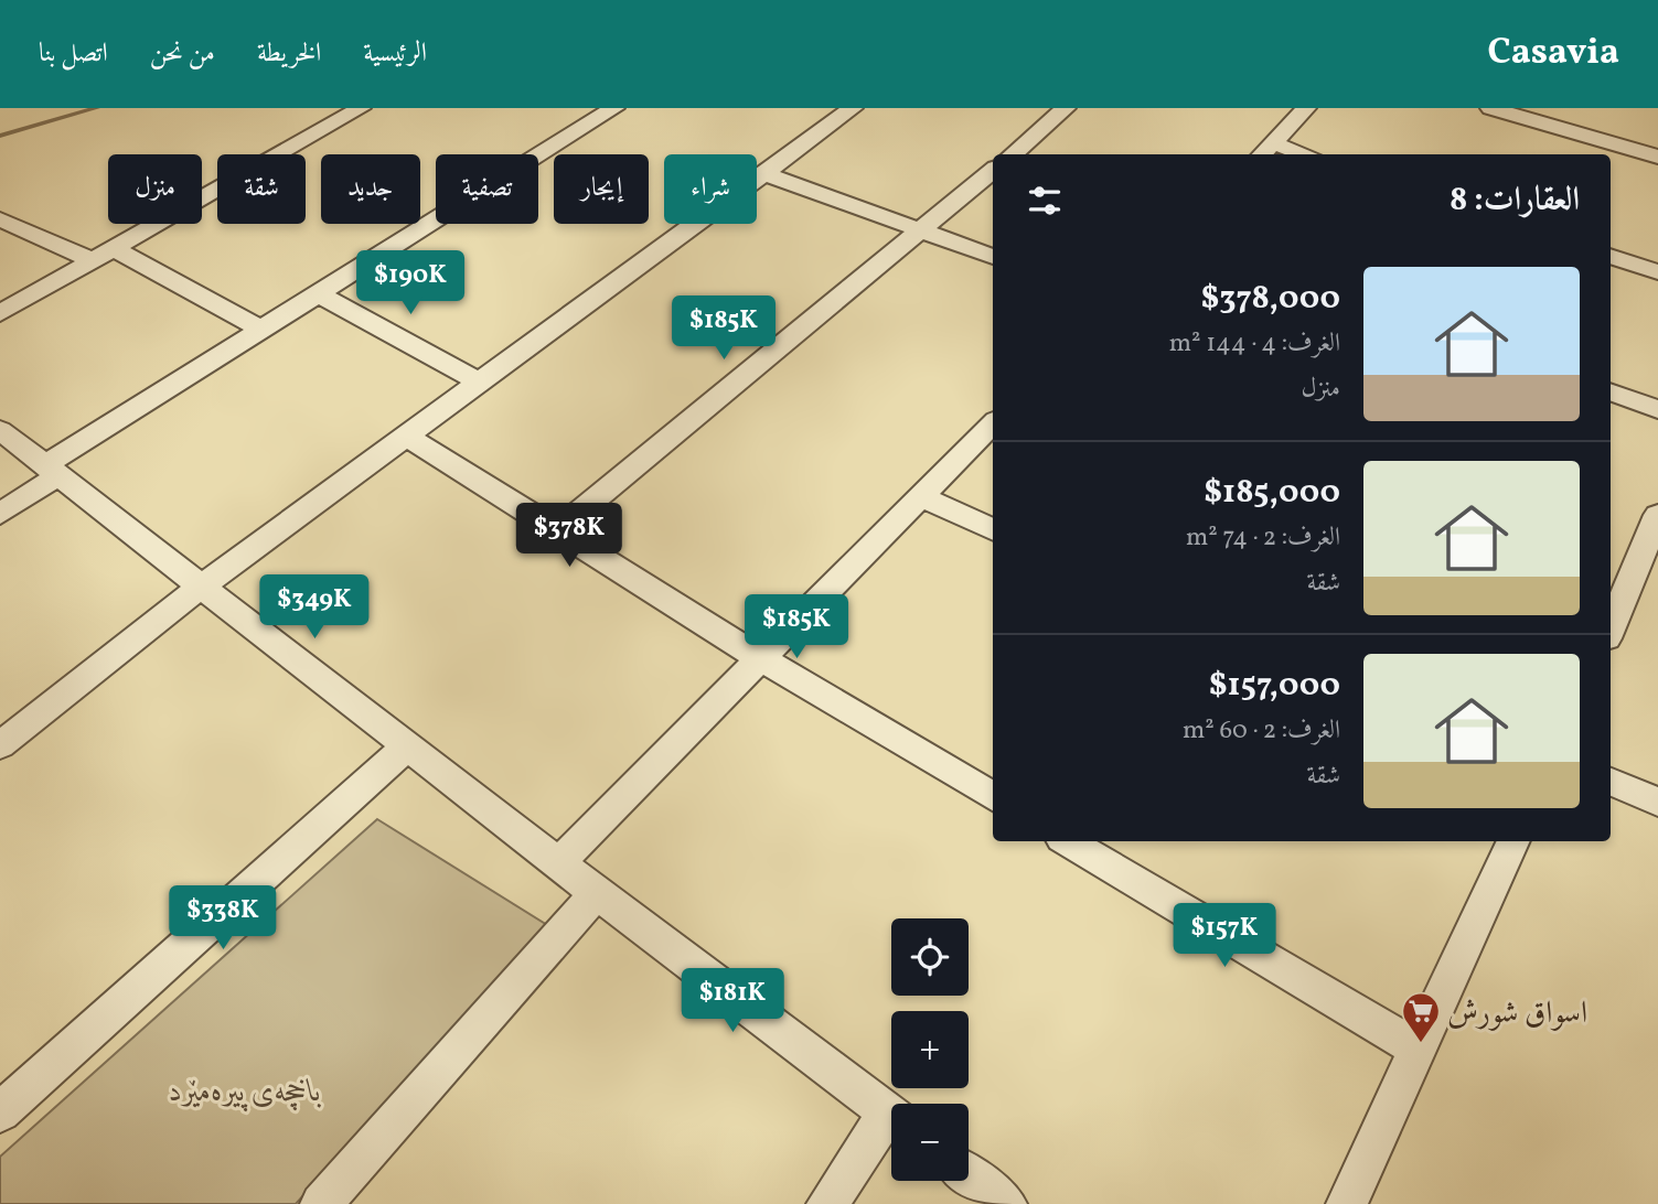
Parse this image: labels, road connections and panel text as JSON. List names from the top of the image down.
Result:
{
  "parks": ["باخچەی پیرەمێرد"],
  "places": {
    "supermarket": ["اسواق شورش"]
  },
  "page": {
    "header": "Casavia",
    "nav": [
      "الرئيسية",
      "الخريطة",
      "من نحن",
      "اتصل بنا"
    ],
    "chip": [
      "شراء",
      "إيجار",
      "تصفية",
      "جديد",
      "شقة",
      "منزل"
    ],
    "heading": "العقارات: 8",
    "list": [
      {
        "name": "$378,000",
        "note": "الغرف: 4 · 144 m² · منزل"
      },
      {
        "name": "$185,000",
        "note": "الغرف: 2 · 74 m² · شقة"
      },
      {
        "name": "$157,000",
        "note": "الغرف: 2 · 60 m² · شقة"
      }
    ],
    "price": [
      "$190K",
      "$185K",
      "$378K",
      "$349K",
      "$185K",
      "$338K",
      "$157K",
      "$181K"
    ],
    "map_buttons": ["+", "−"]
  }
}
